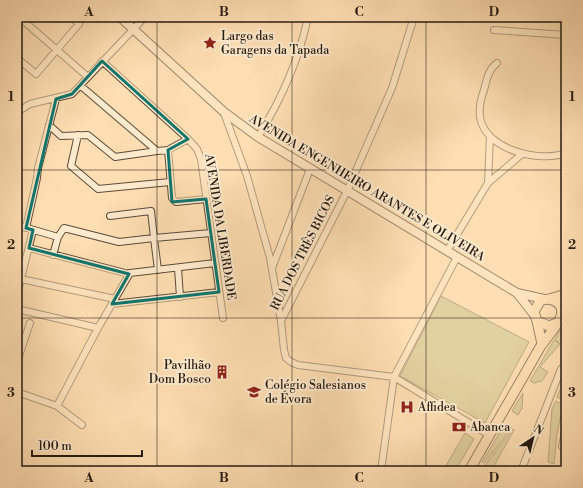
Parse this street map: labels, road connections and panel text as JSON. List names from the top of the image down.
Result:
{
  "streets": {
    "street": ["AVENIDA ENGENHEIRO ARANTES E OLIVEIRA", "AVENIDA DA LIBERDADE", "RUA DOS TRÊS BICOS"]
  },
  "crossings": [
    ["AVENIDA ENGENHEIRO ARANTES E OLIVEIRA", "RUA DOS TRÊS BICOS"]
  ],
  "places": {
    "place": ["Largo das Garagens da Tapada"],
    "building": ["Pavilhão Dom Bosco"],
    "school or university": ["Colégio Salesianos de Évora"],
    "hospital": ["Affidea"],
    "bank": ["Abanca"]
  },
  "scale_bar": "100 m",
  "north": "top right",
  "grid": {
    "columns": [
      "A",
      "B",
      "C",
      "D"
    ],
    "rows": ["1", "2", "3"]
  }
}
